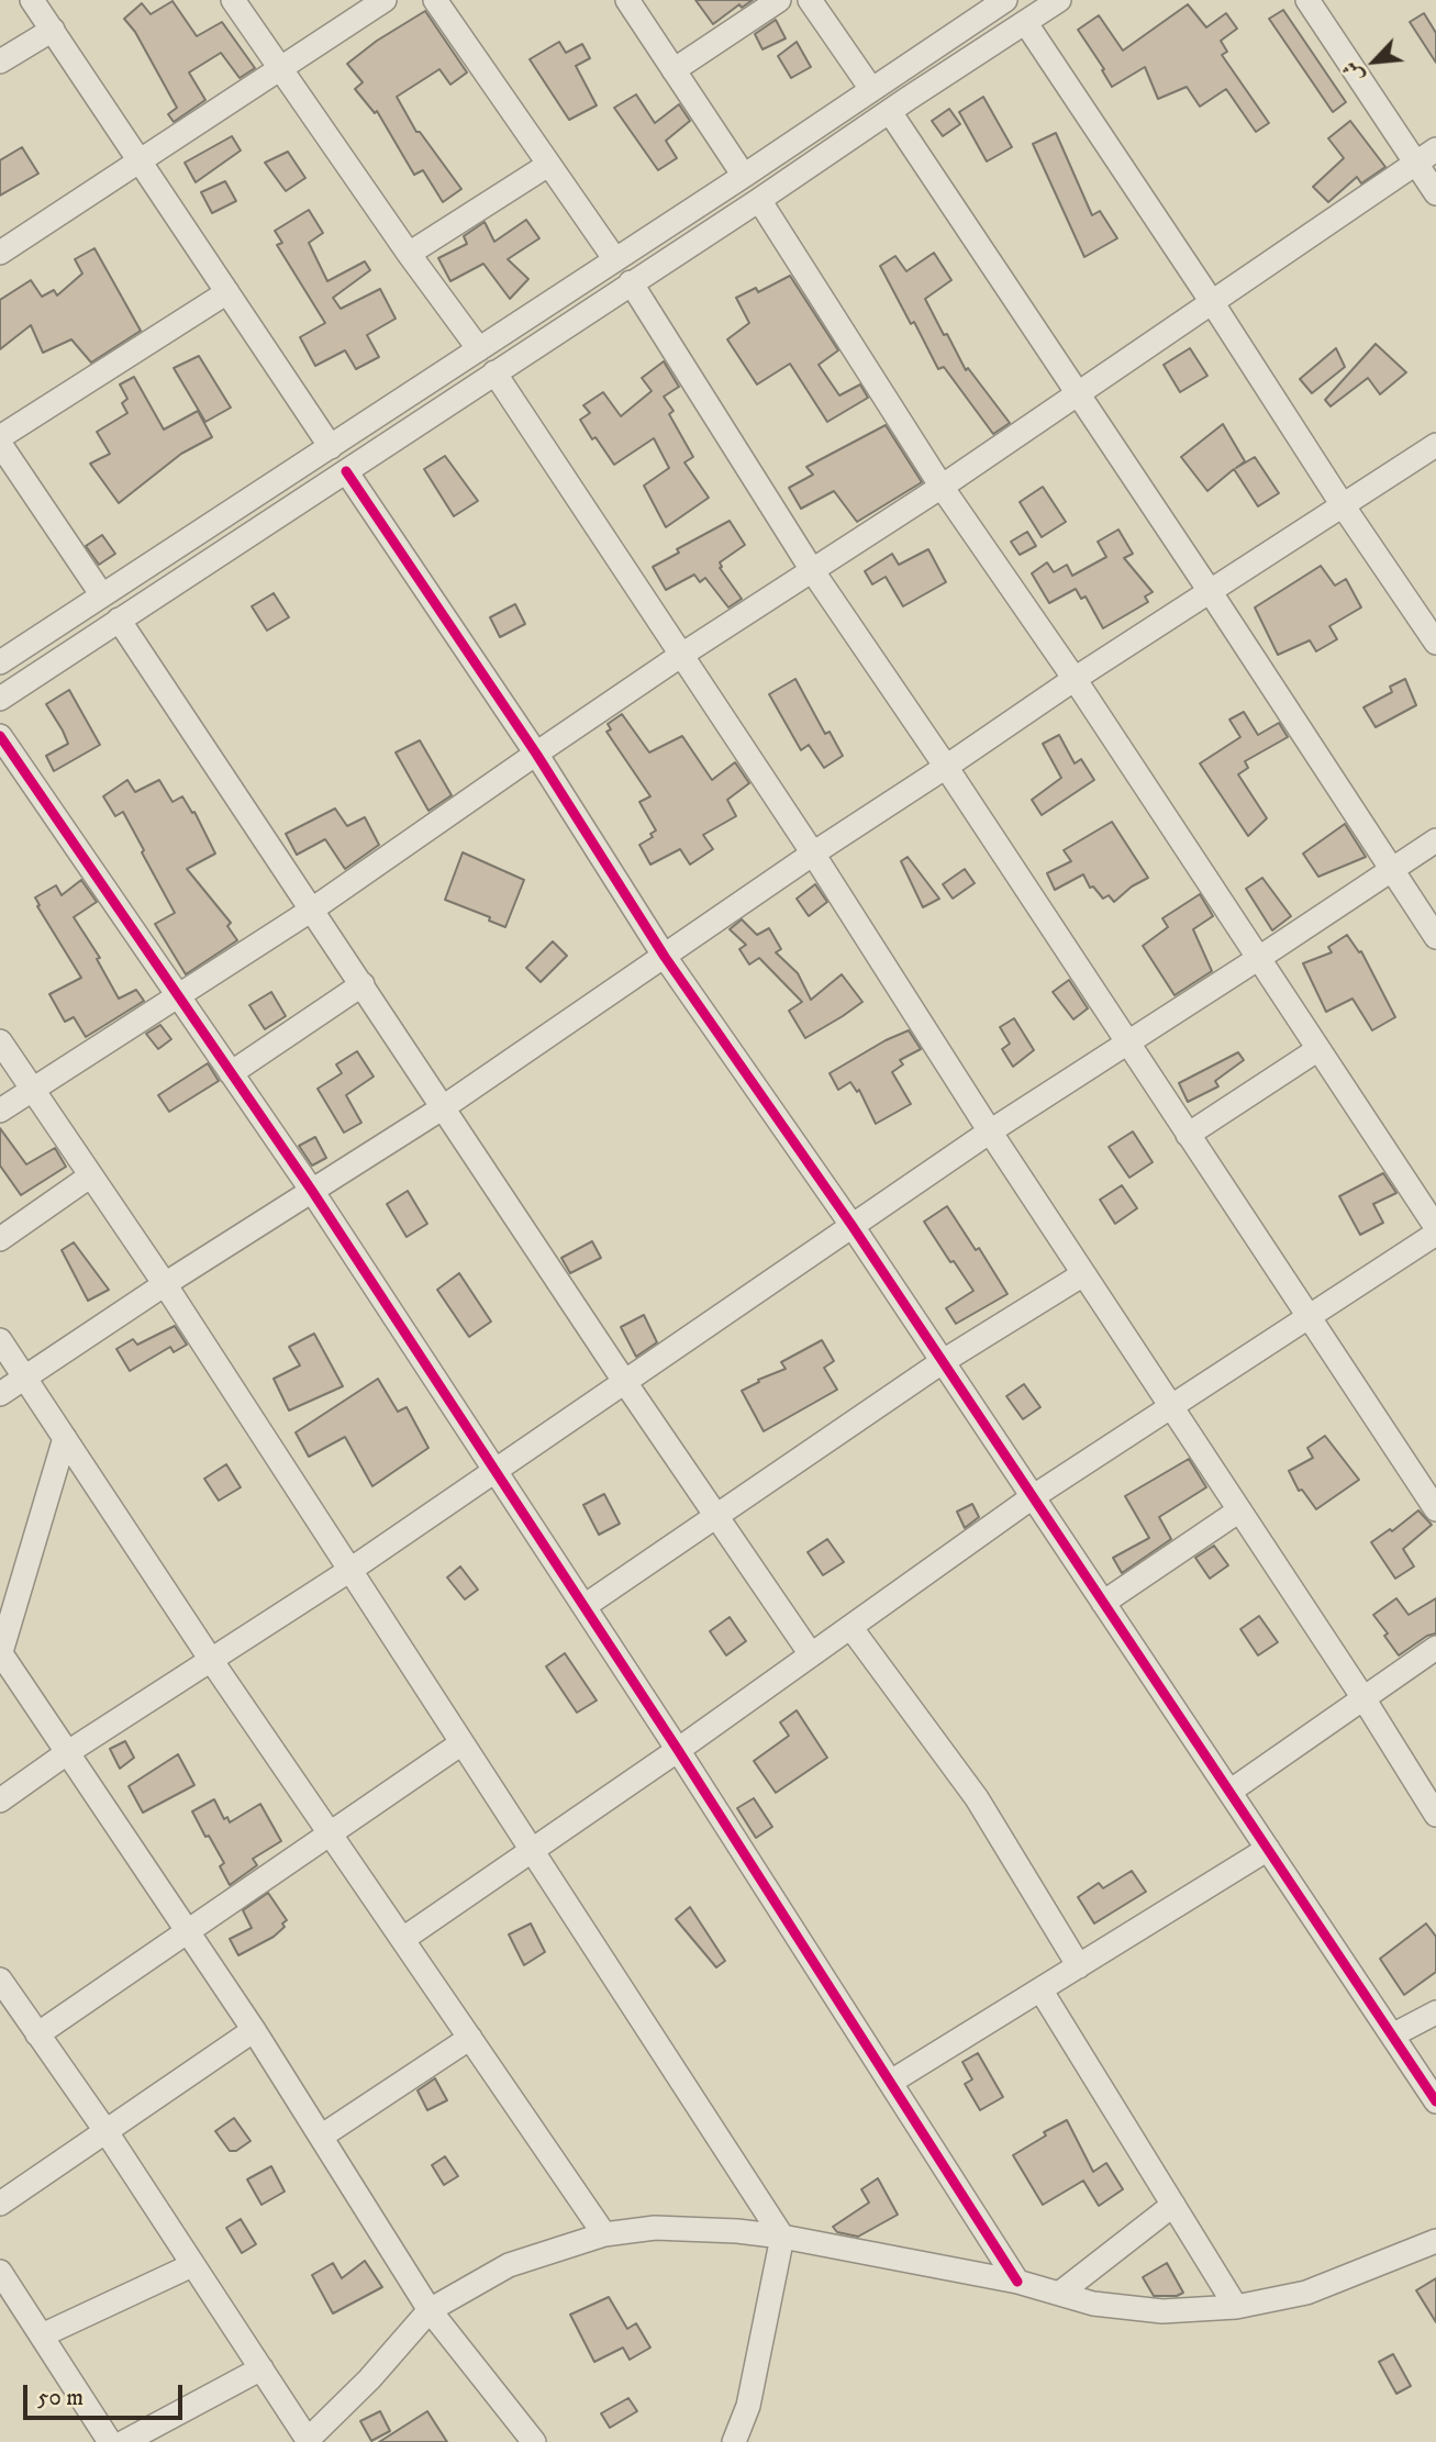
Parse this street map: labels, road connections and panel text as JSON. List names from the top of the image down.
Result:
{
  "scale_bar": "50 m",
  "north": "bottom left"
}
